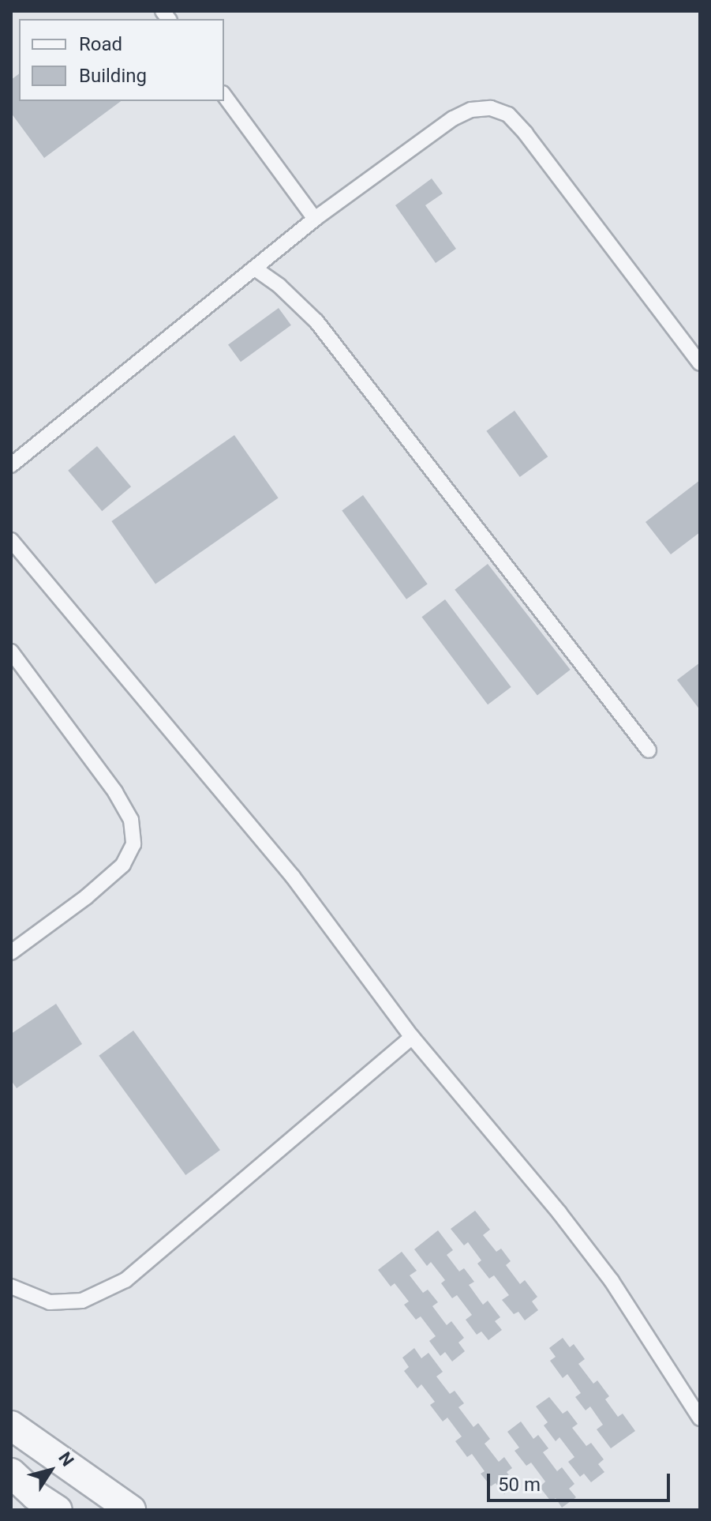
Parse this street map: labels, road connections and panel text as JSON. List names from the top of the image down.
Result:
{
  "legend": ["Road", "Building"],
  "scale_bar": "50 m",
  "north": "top right"
}
